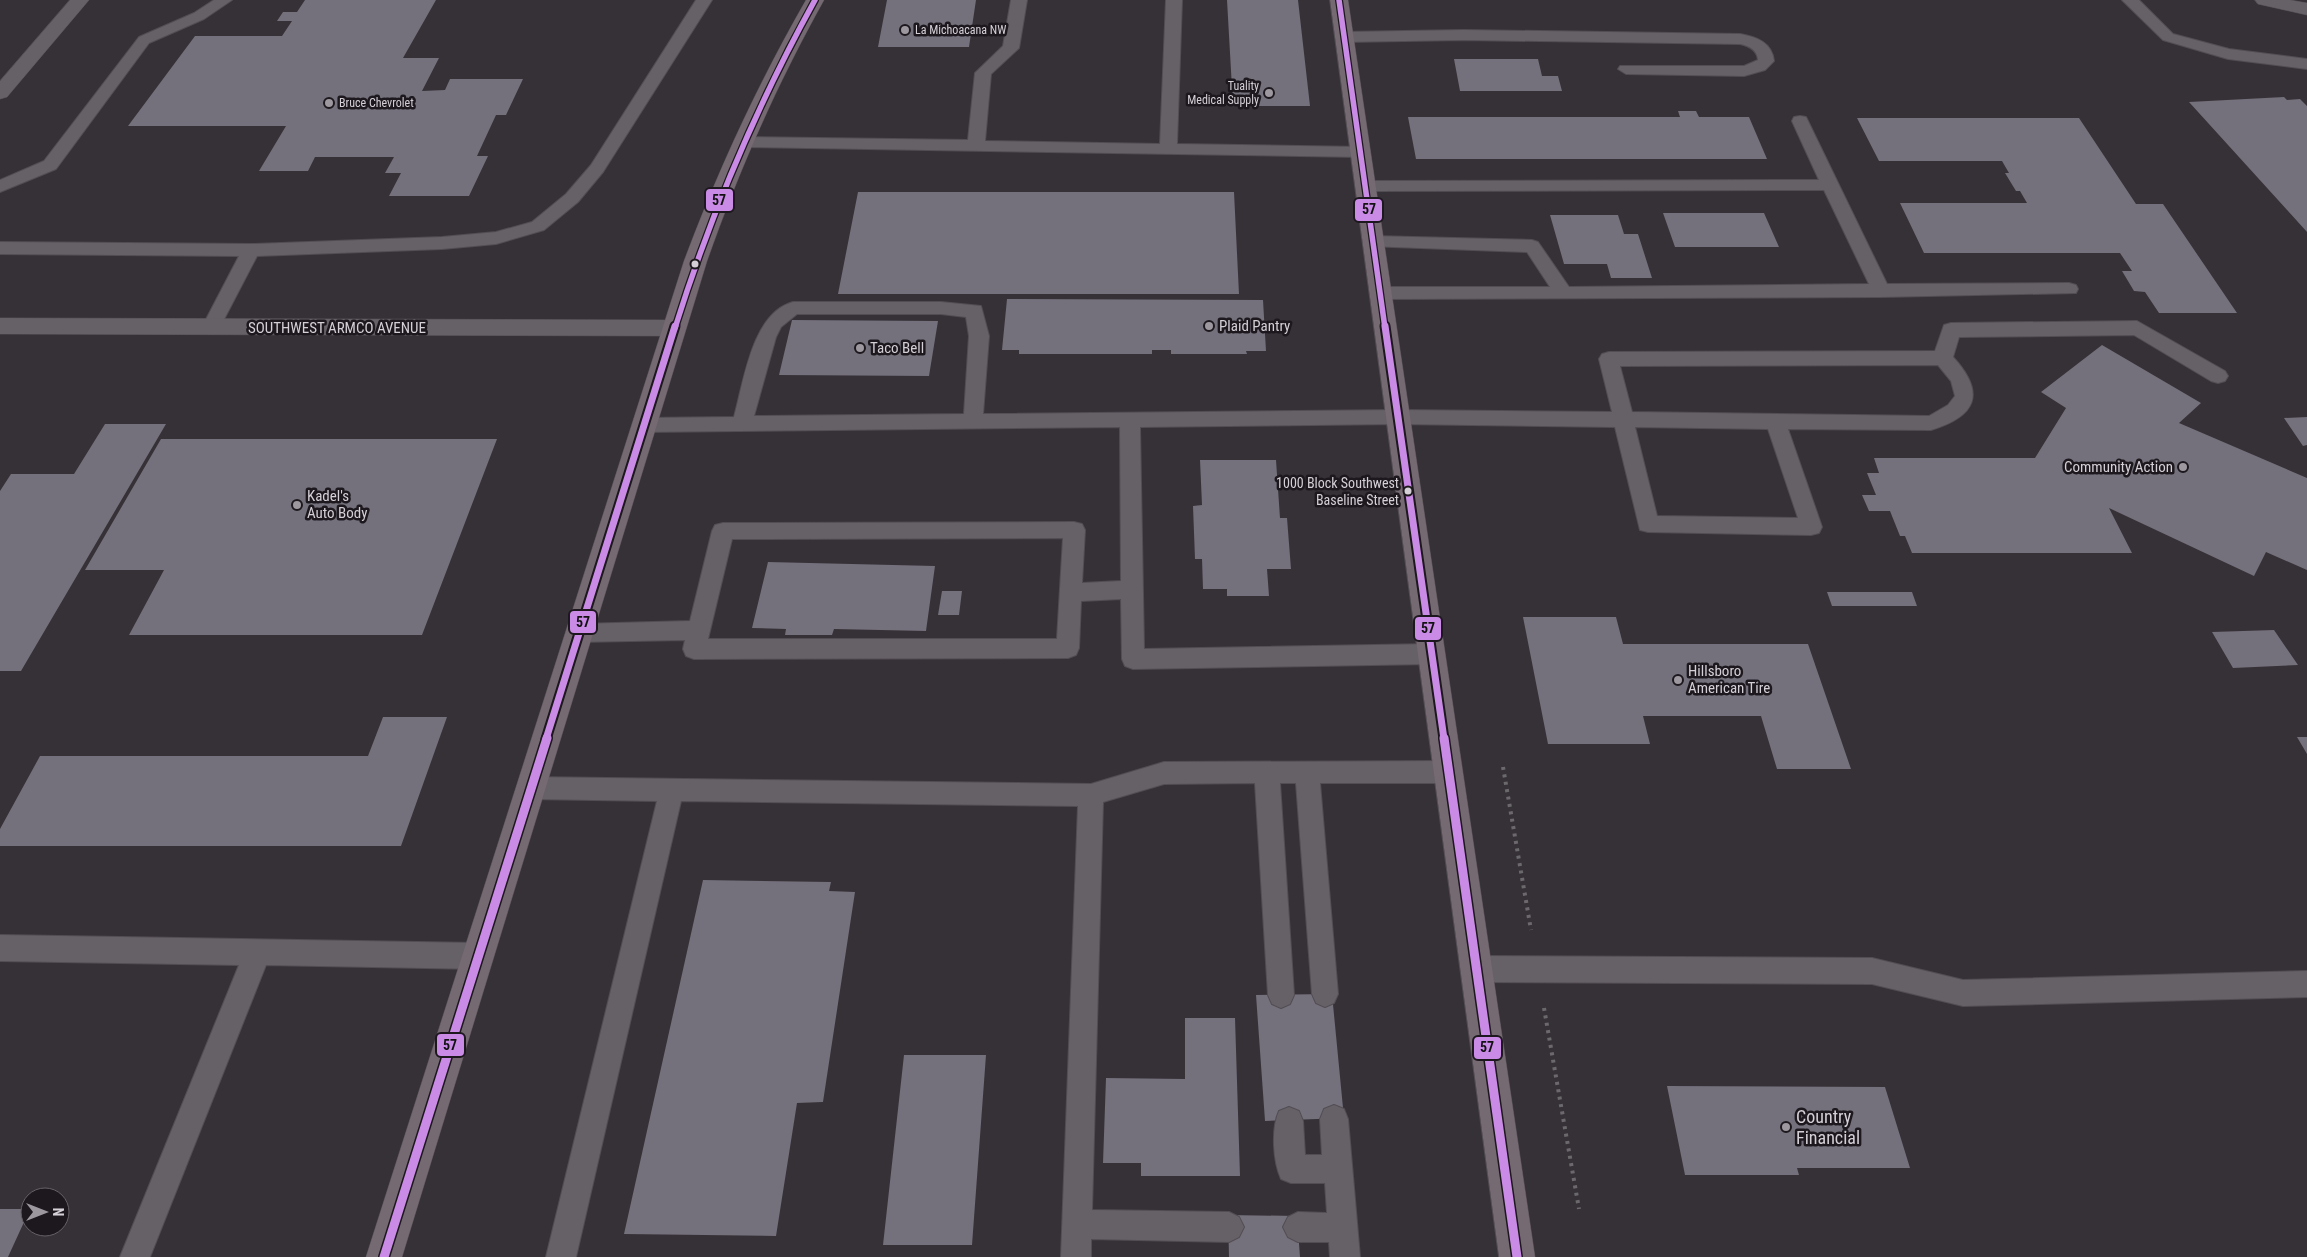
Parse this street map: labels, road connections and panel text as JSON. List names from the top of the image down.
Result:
{
  "streets": {
    "street": ["SOUTHWEST ARMCO AVENUE"]
  },
  "places": [
    "La Michoacana NW",
    "Tuality Medical Supply",
    "Bruce Chevrolet",
    "Plaid Pantry",
    "Taco Bell",
    "Community Action",
    "1000 Block Southwest Baseline Street",
    "Kadel's Auto Body",
    "Hillsboro American Tire",
    "Country Financial"
  ],
  "lines": ["transit line 57"],
  "north": "right"
}
